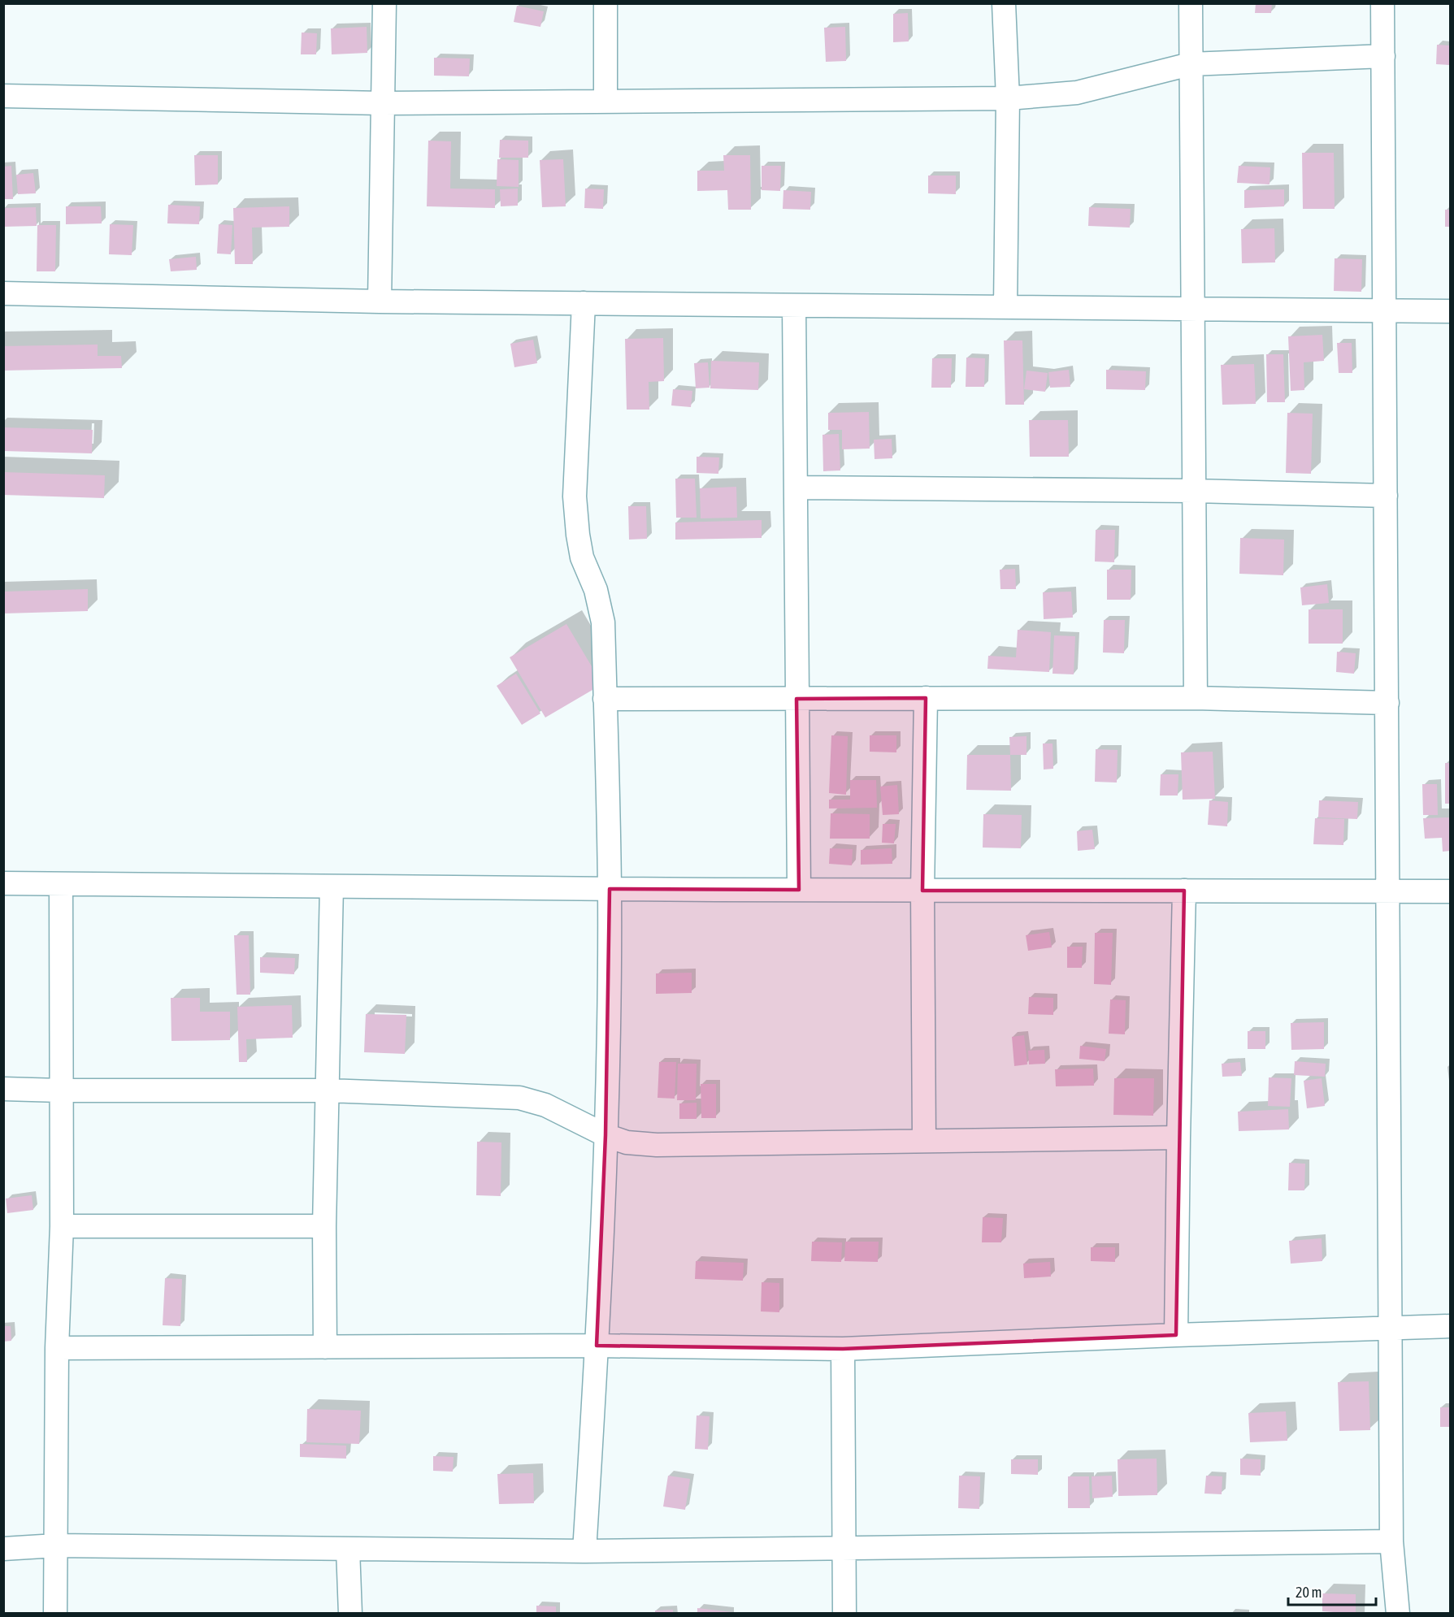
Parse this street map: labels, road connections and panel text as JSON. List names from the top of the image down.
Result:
{
  "scale_bar": "20 m"
}
